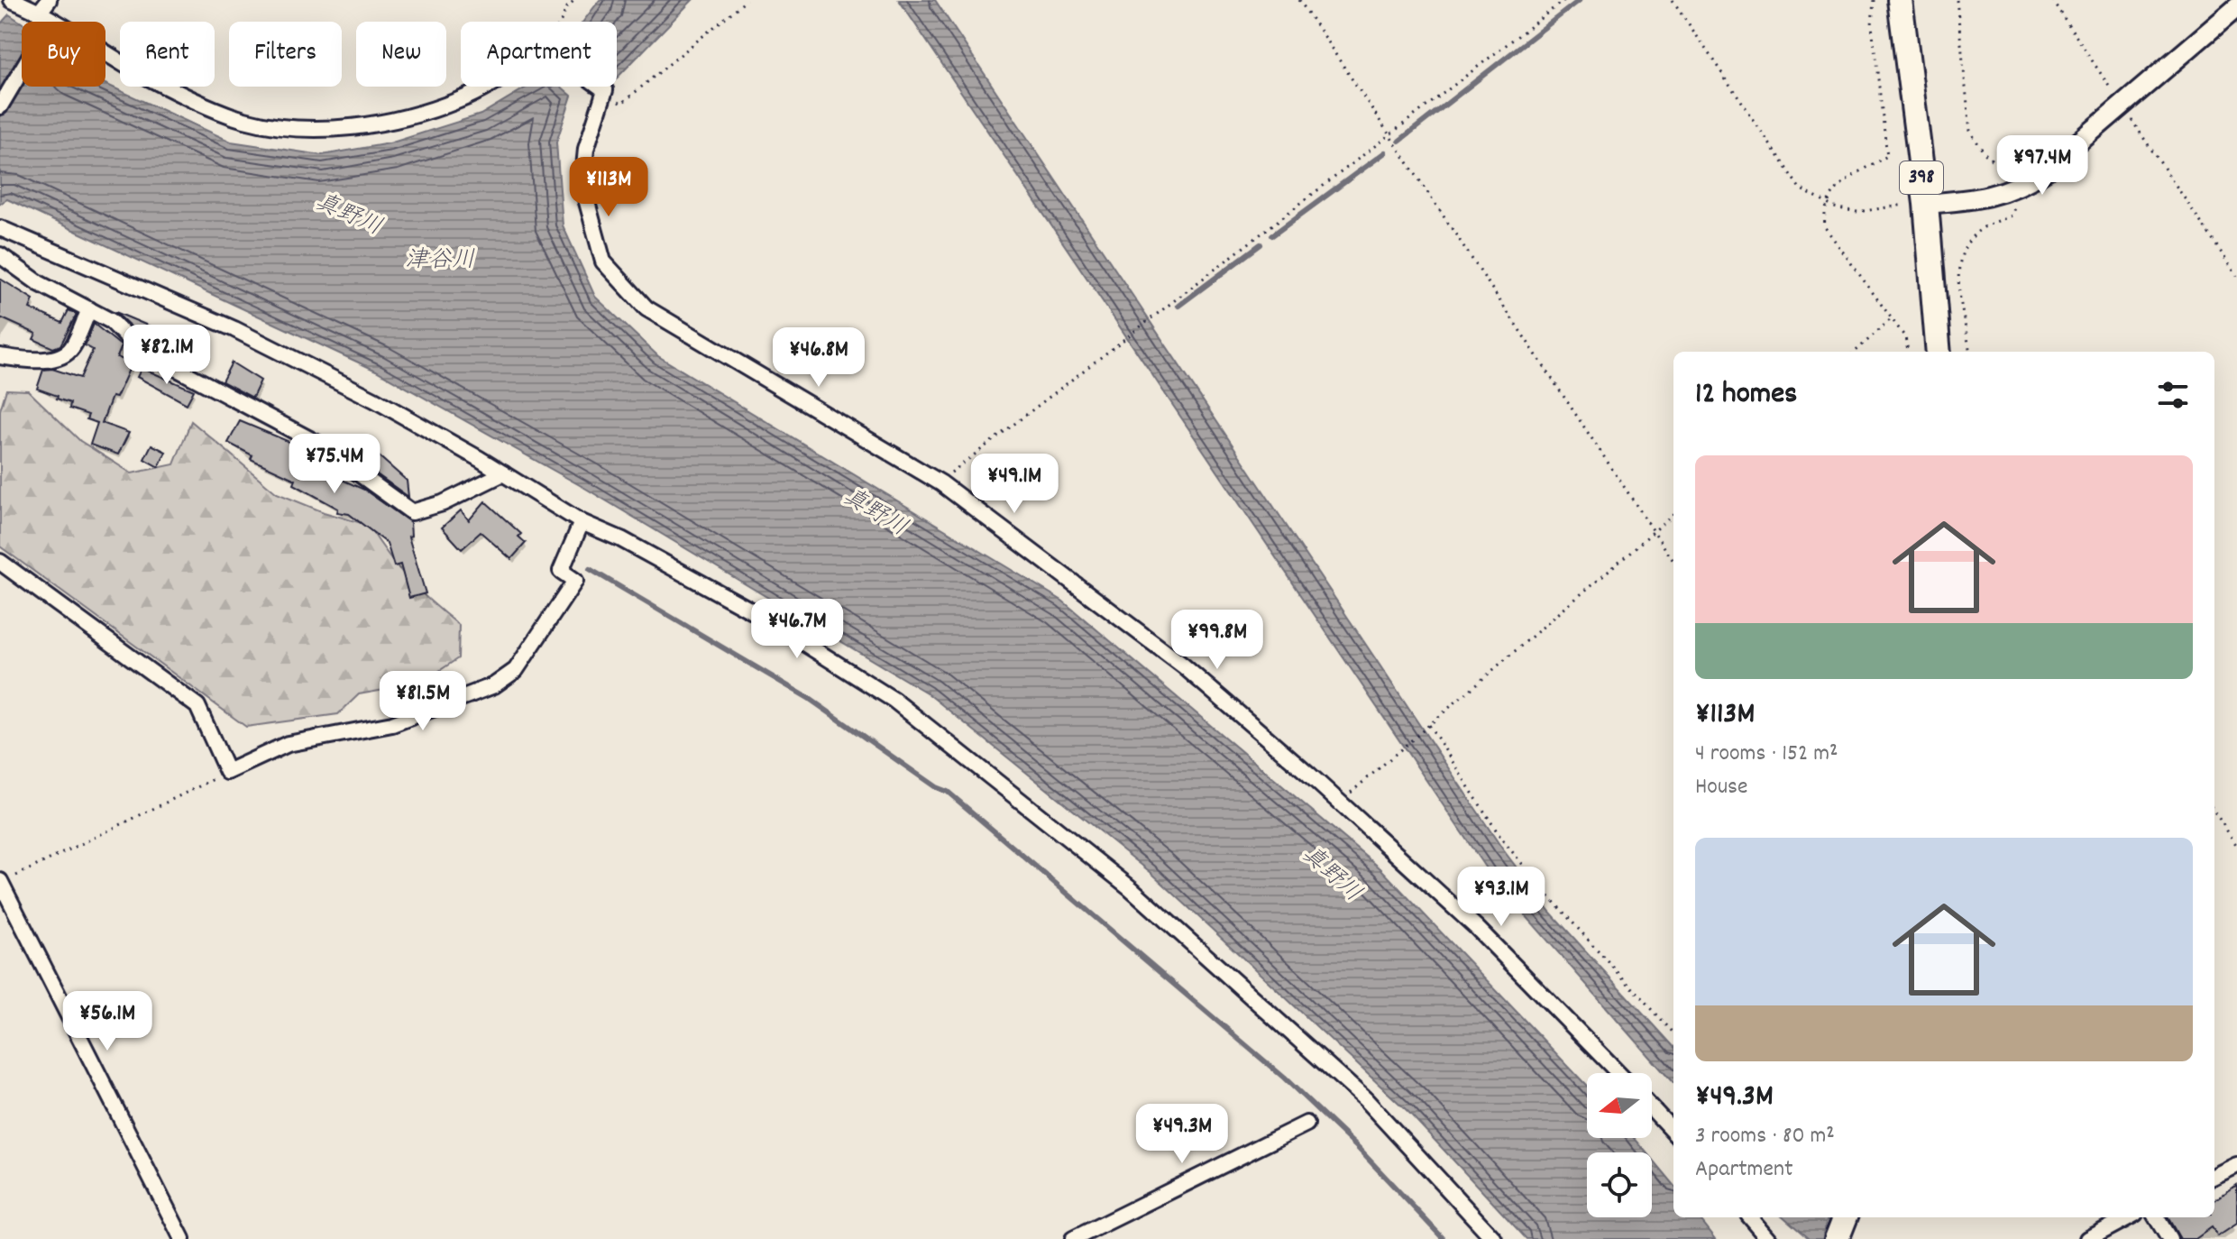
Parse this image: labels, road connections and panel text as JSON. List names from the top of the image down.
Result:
{
  "streets": {
    "highway": ["398"]
  },
  "water": ["真野川", "津谷川"],
  "north": "left",
  "page": {
    "chip": [
      "Buy",
      "Rent",
      "Filters",
      "New",
      "Apartment"
    ],
    "price": [
      "¥97.4M",
      "¥113M",
      "¥82.1M",
      "¥46.8M",
      "¥75.4M",
      "¥49.1M",
      "¥46.7M",
      "¥99.8M",
      "¥81.5M",
      "¥93.1M",
      "¥56.1M",
      "¥49.3M"
    ],
    "heading": "12 homes",
    "list": [
      {
        "name": "¥113M",
        "note": "4 rooms · 152 m² · House"
      },
      {
        "name": "¥49.3M",
        "note": "3 rooms · 80 m² · Apartment"
      }
    ]
  }
}
